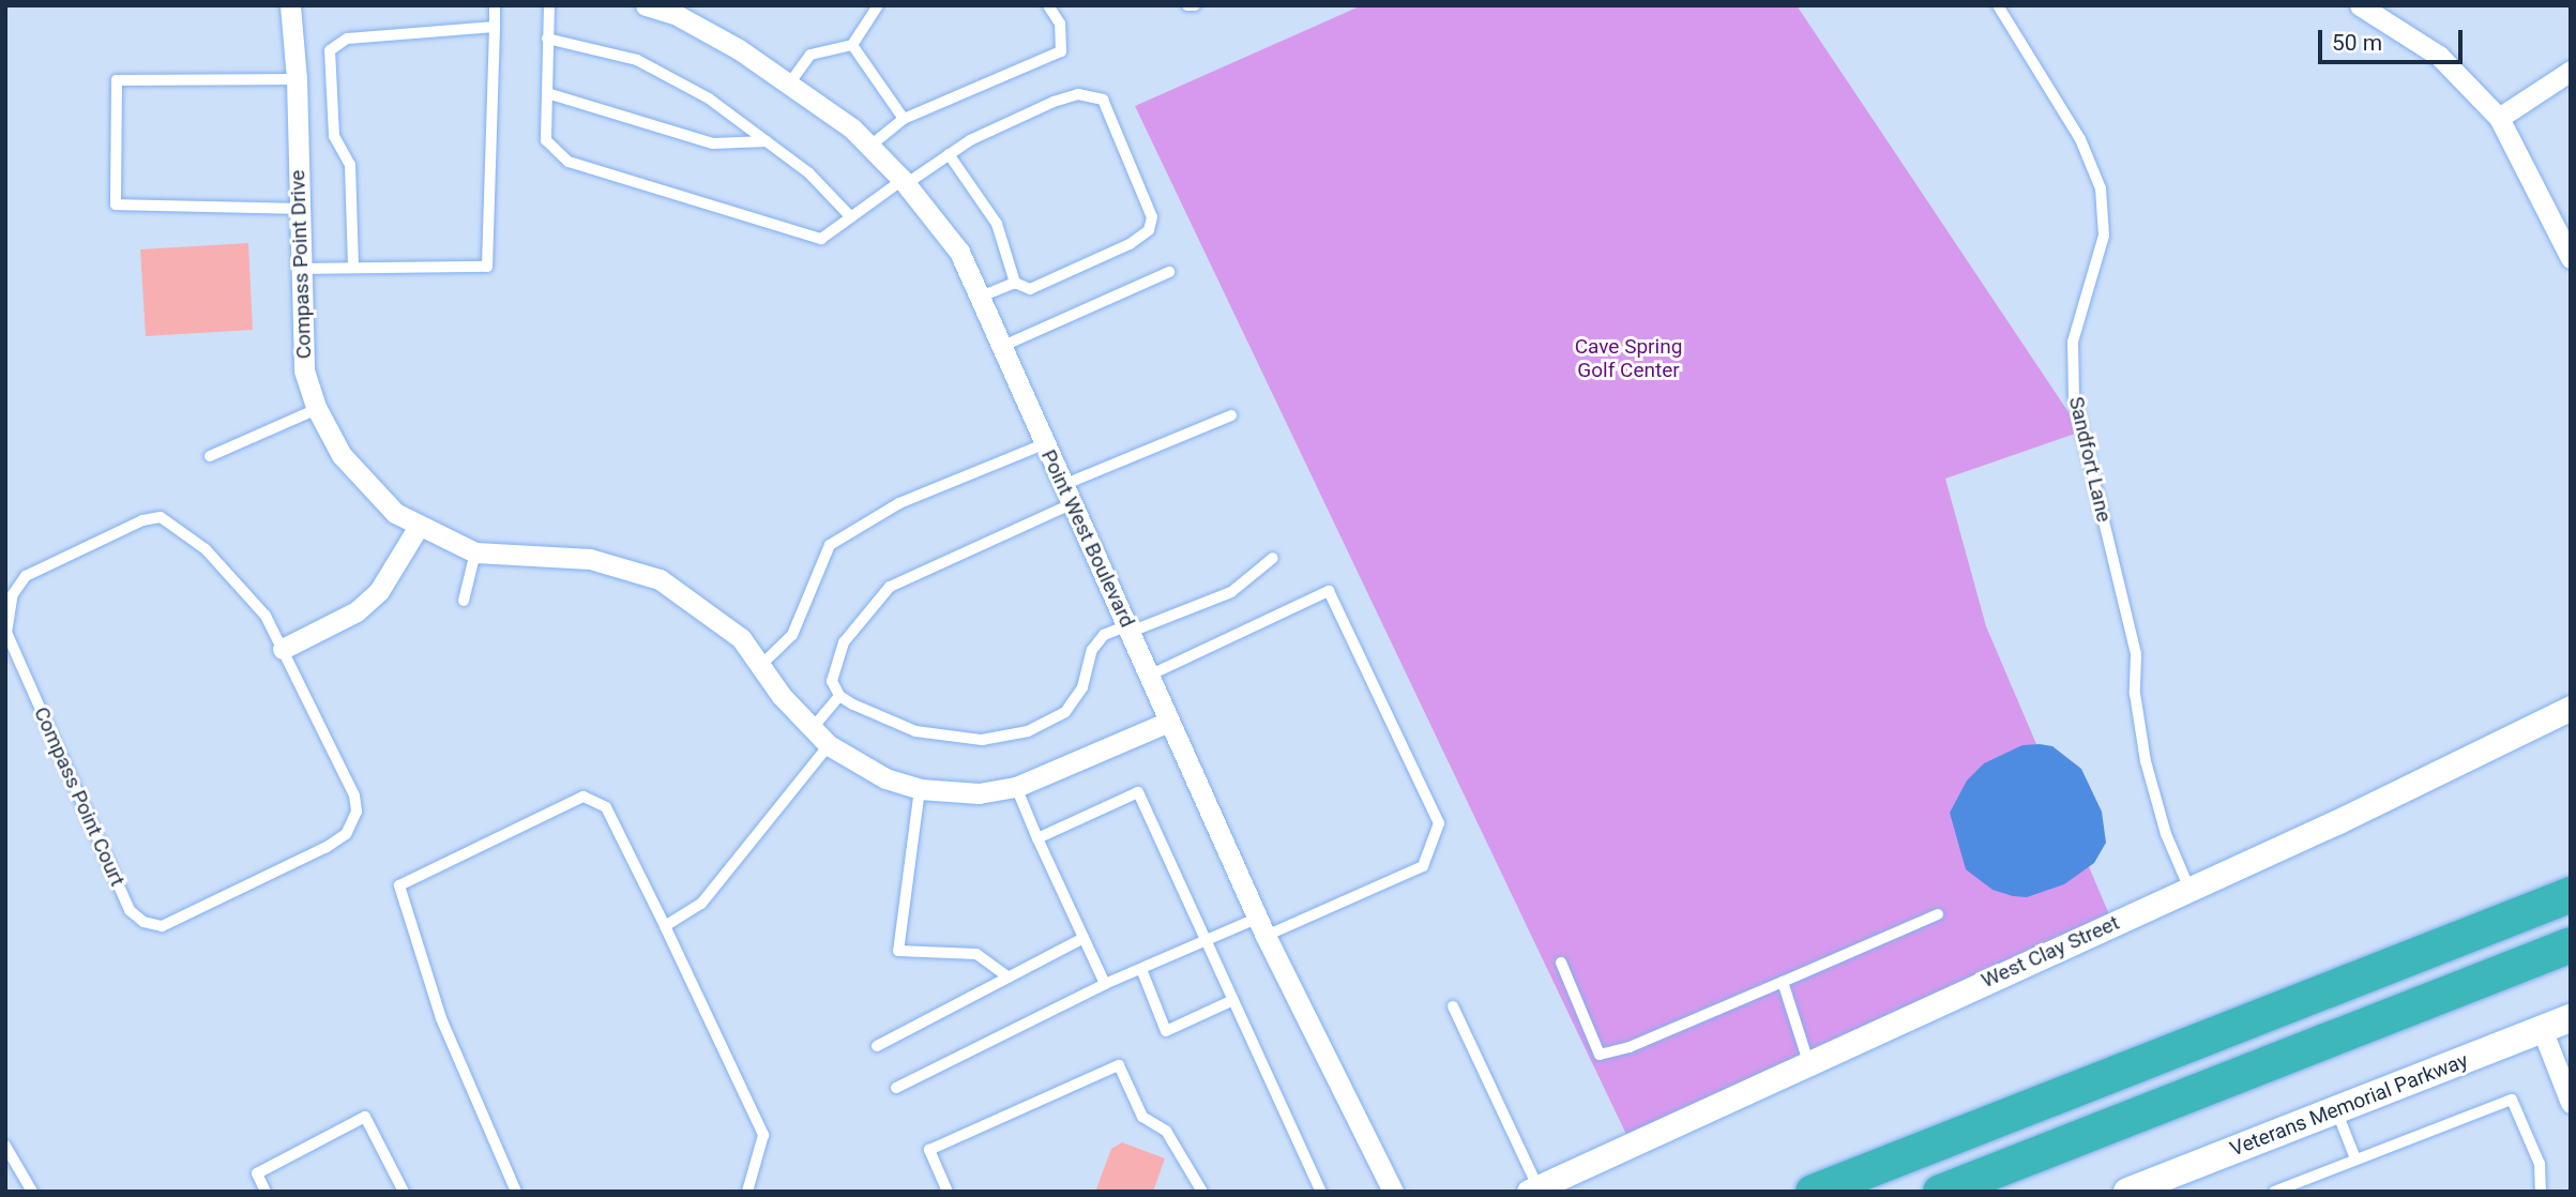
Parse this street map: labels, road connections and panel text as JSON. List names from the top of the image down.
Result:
{
  "streets": {
    "main road": ["Veterans Memorial Parkway"],
    "street": ["Compass Point Drive", "Point West Boulevard", "West Clay Street"],
    "lane": ["Sandfort Lane", "Compass Point Court"]
  },
  "crossings": [
    ["Compass Point Drive", "Point West Boulevard"],
    ["Sandfort Lane", "West Clay Street"]
  ],
  "parks": ["Cave Spring Golf Center"],
  "scale_bar": "50 m"
}
